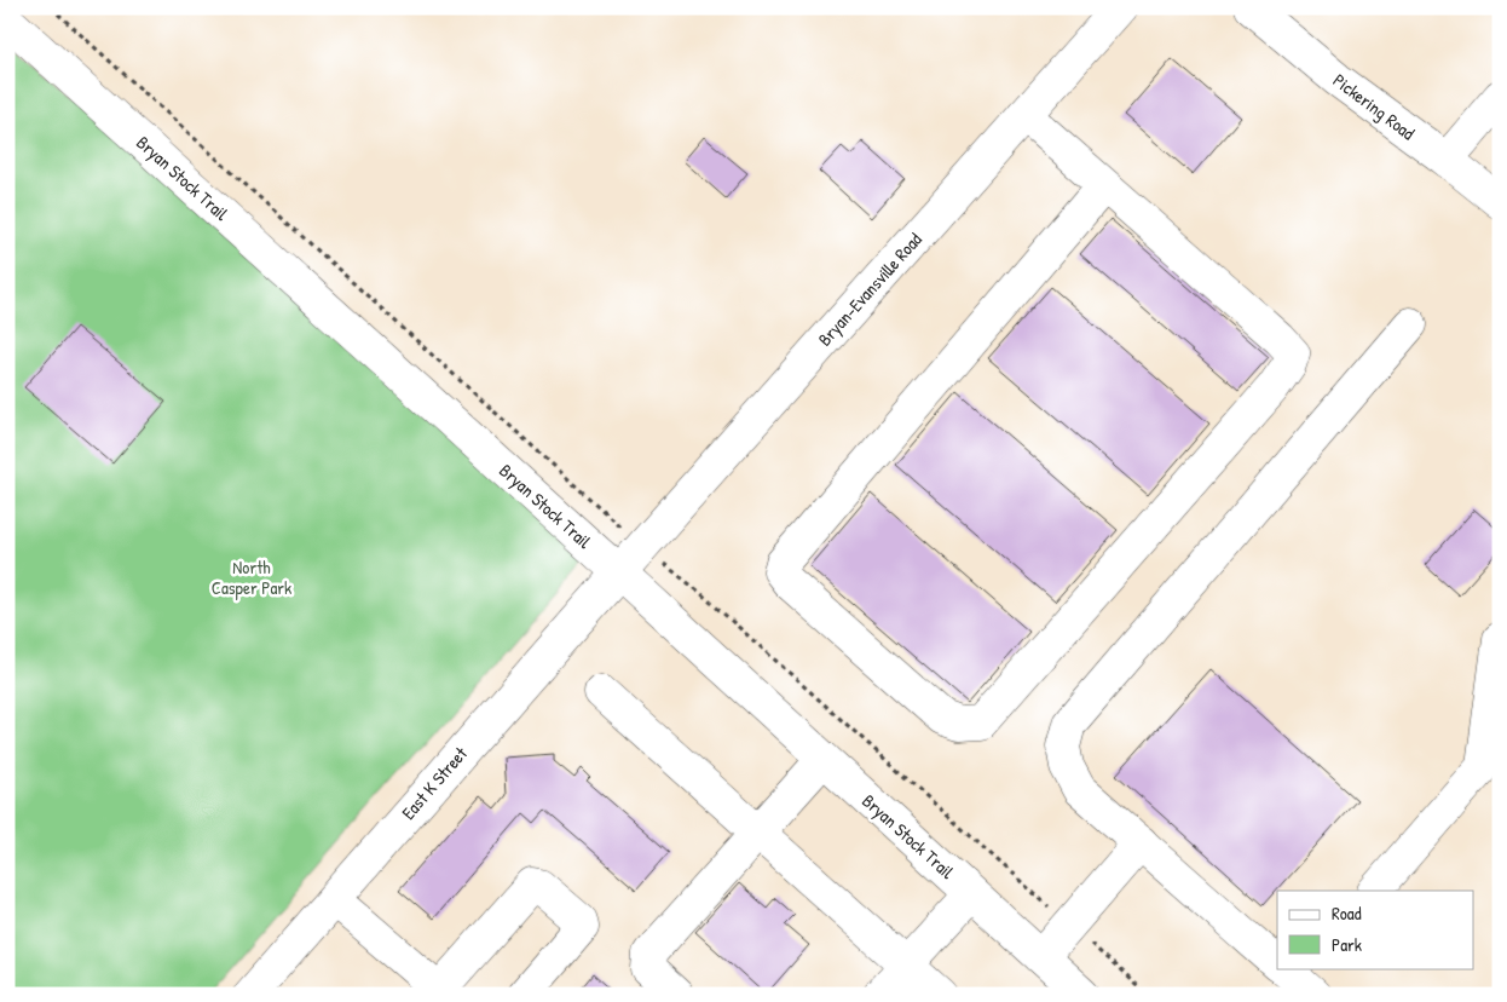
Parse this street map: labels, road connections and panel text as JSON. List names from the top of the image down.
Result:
{
  "streets": {
    "street": [
      "Pickering Road",
      "Bryan Stock Trail",
      "Bryan-Evansville Road",
      "East K Street"
    ]
  },
  "crossings": [
    ["Bryan Stock Trail", "Bryan-Evansville Road"],
    ["Bryan Stock Trail", "East K Street"],
    ["Bryan-Evansville Road", "East K Street"]
  ],
  "parks": ["North Casper Park"],
  "legend": ["Road", "Park"]
}
